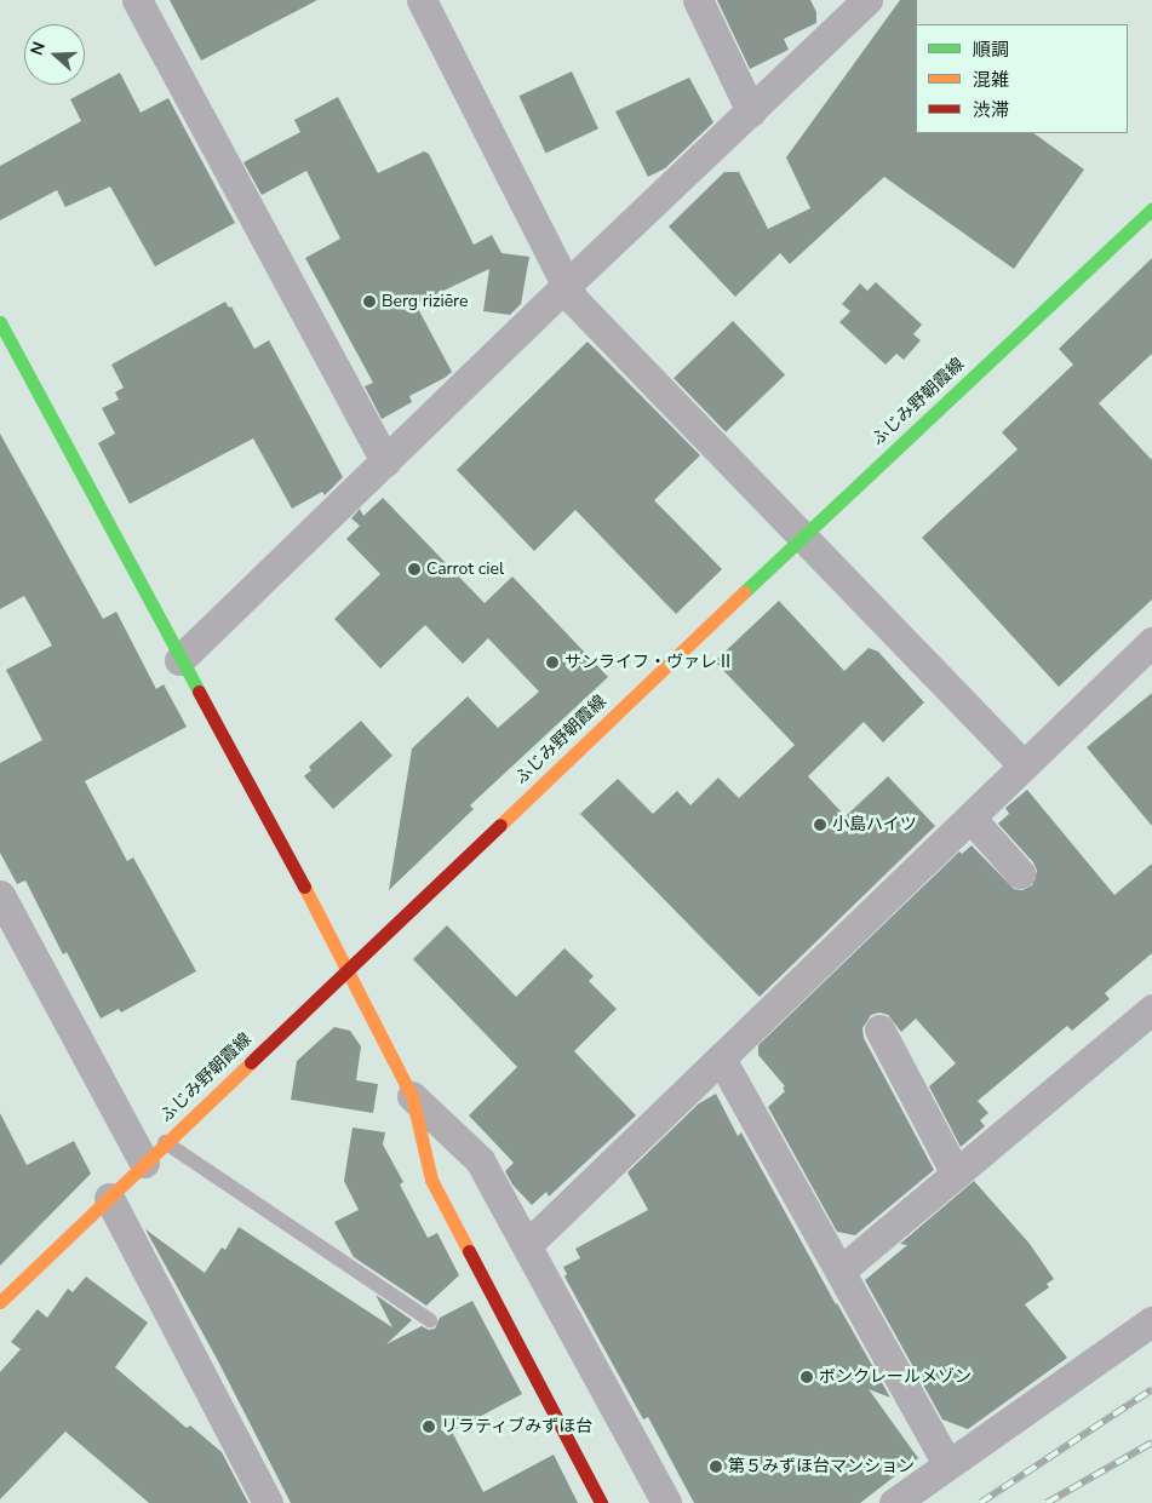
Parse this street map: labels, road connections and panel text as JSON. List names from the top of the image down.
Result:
{
  "streets": {
    "main road": ["ふじみ野朝霞線"]
  },
  "places": [
    "Berg riziēre",
    "Carrot ciel",
    "サンライフ・ヴァレⅡ",
    "小島ハイツ",
    "ボンクレールメゾン",
    "リラティブみずほ台",
    "第５みずほ台マンション"
  ],
  "legend": ["順調", "混雑", "渋滞"],
  "north": "left"
}
